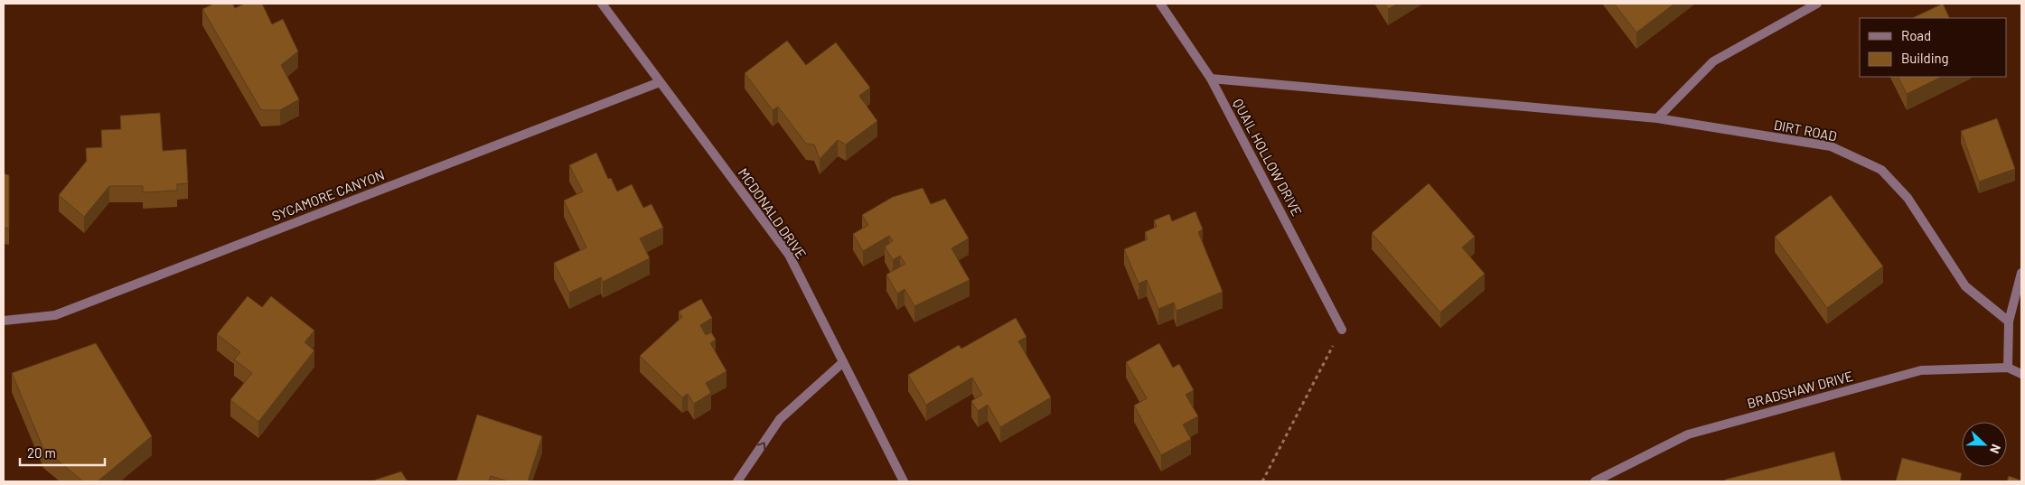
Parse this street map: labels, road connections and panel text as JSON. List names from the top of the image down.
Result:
{
  "streets": {
    "street": [
      "DIRT ROAD",
      "QUAIL HOLLOW DRIVE",
      "SYCAMORE CANYON",
      "MCDONALD DRIVE",
      "BRADSHAW DRIVE"
    ]
  },
  "crossings": [
    ["DIRT ROAD", "QUAIL HOLLOW DRIVE"],
    ["SYCAMORE CANYON", "MCDONALD DRIVE"]
  ],
  "legend": ["Road", "Building"],
  "scale_bar": "20 m",
  "north": "right"
}
